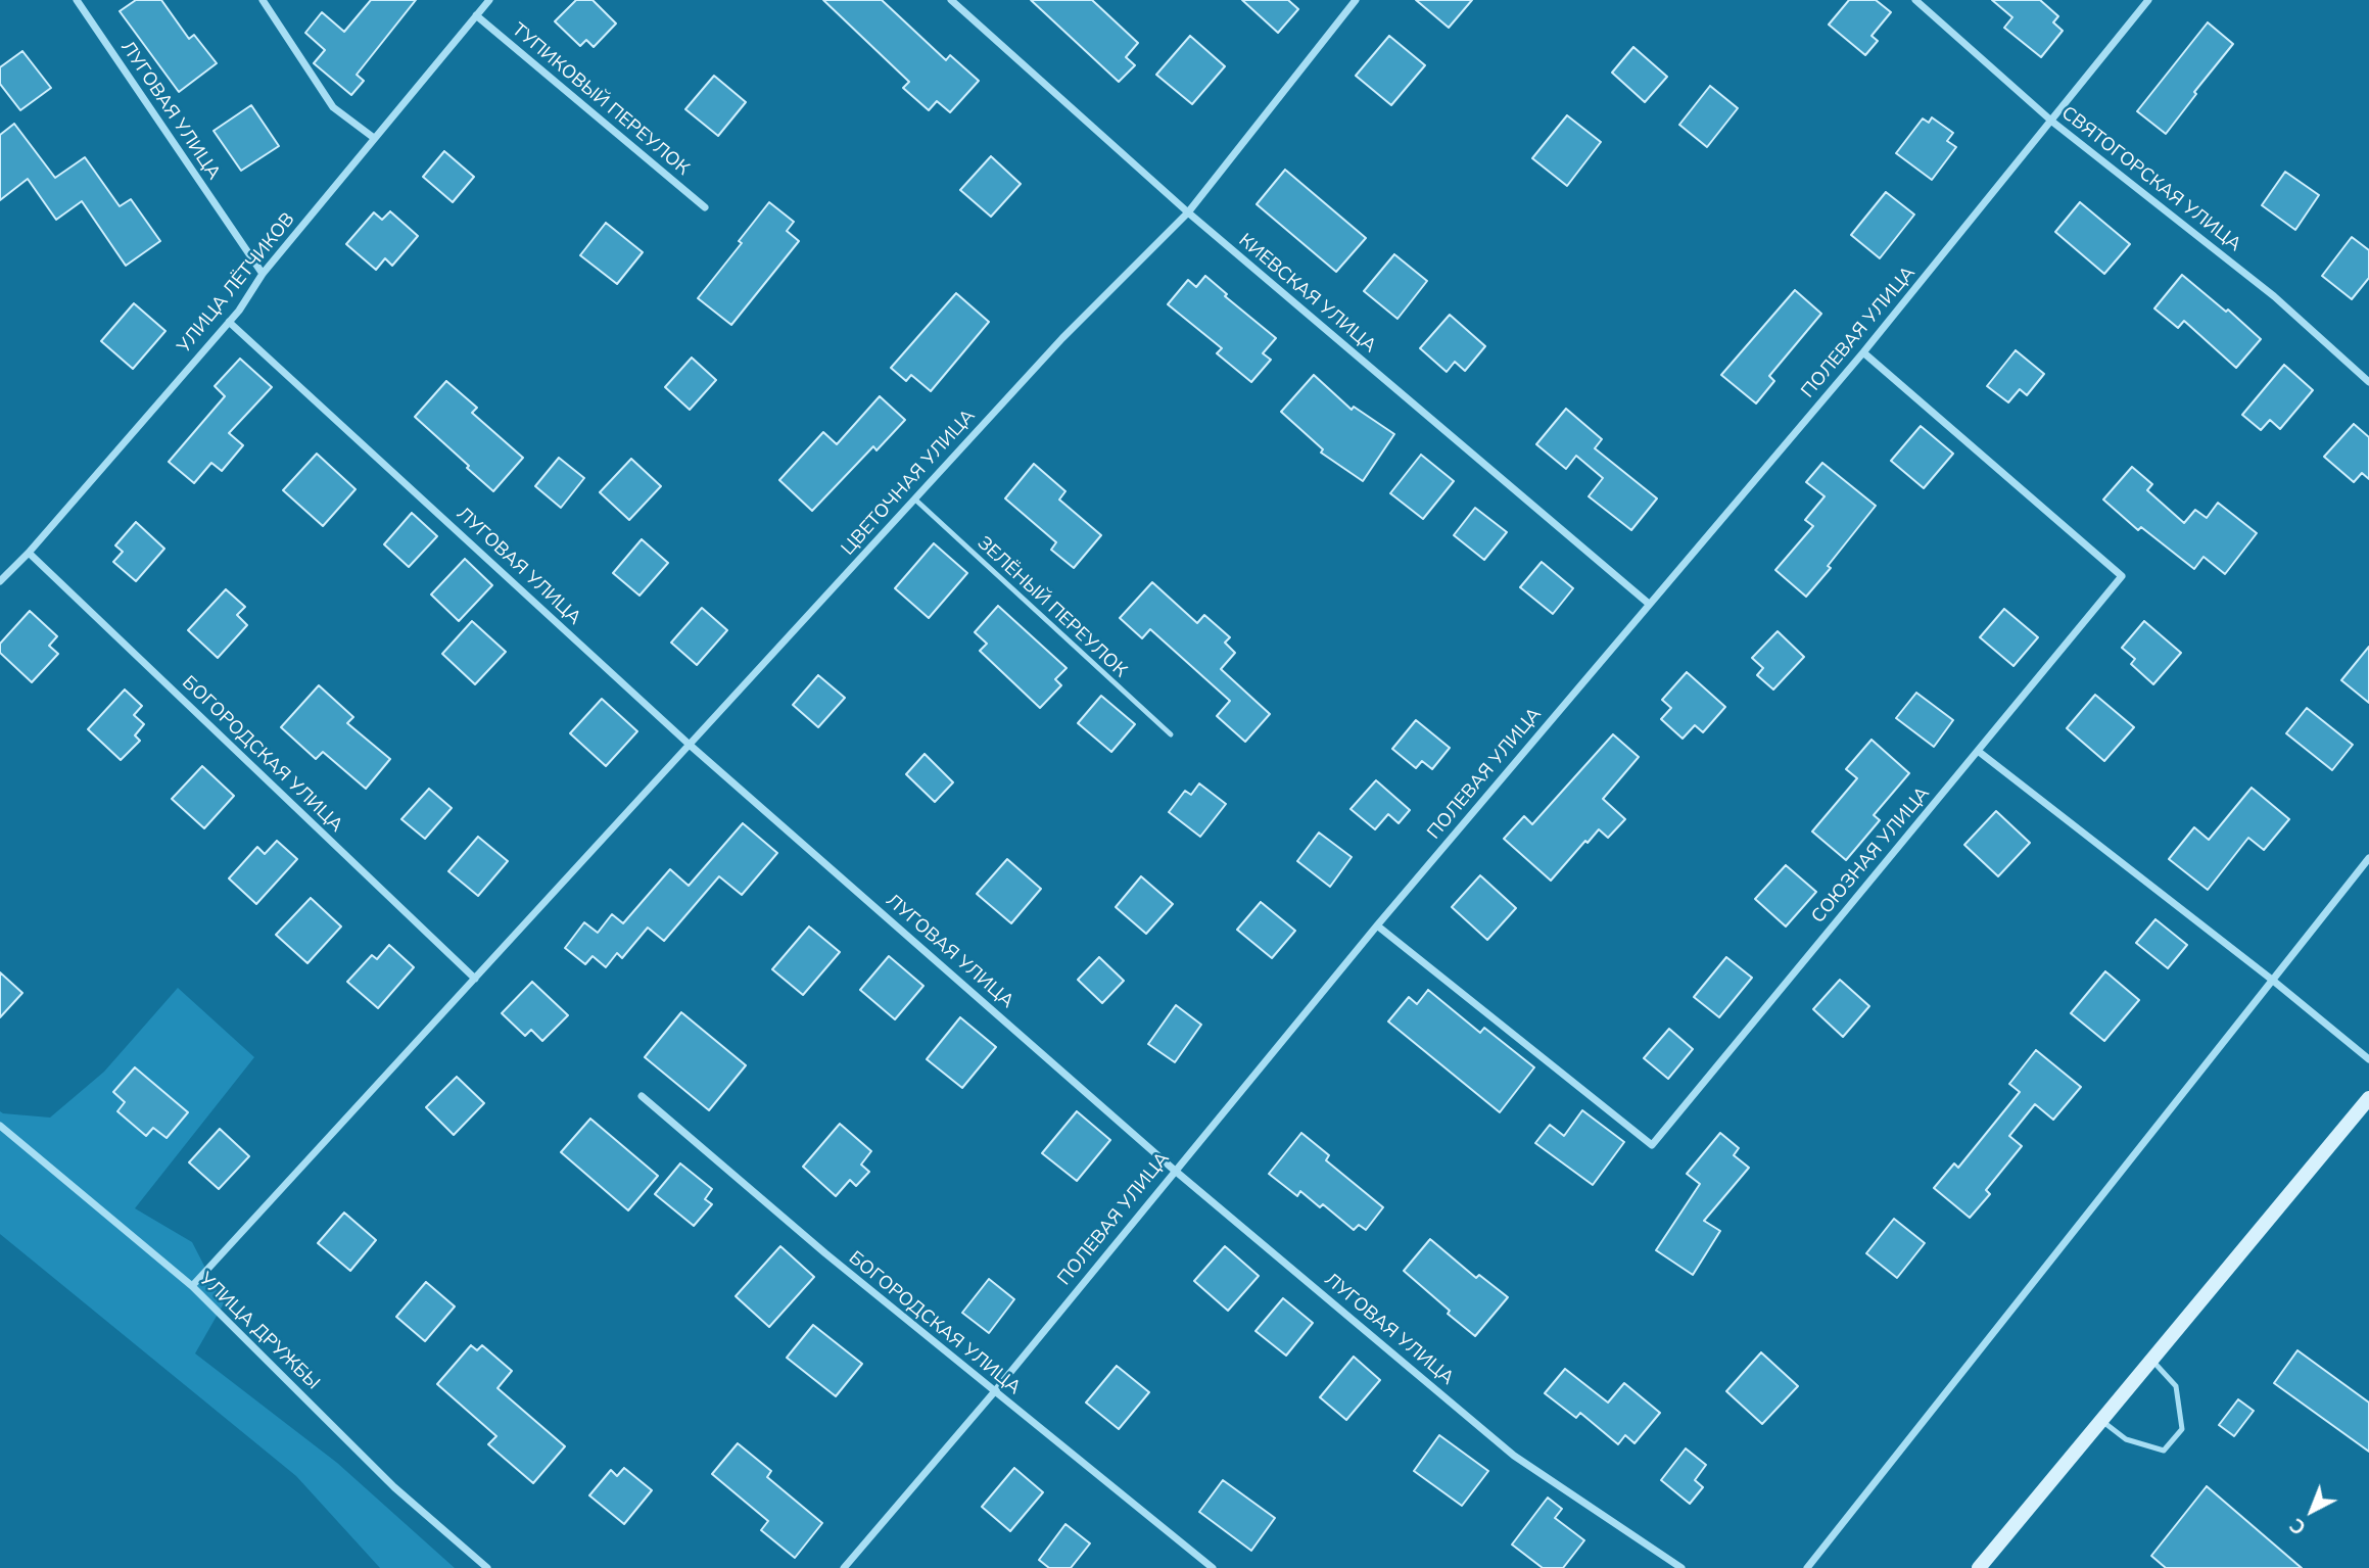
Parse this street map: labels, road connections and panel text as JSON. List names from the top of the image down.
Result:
{
  "streets": {
    "street": [
      "ТУПИКОВЫЙ ПЕРЕУЛОК",
      "ЛУГОВАЯ УЛИЦА",
      "СВЯТОГОРСКАЯ УЛИЦА",
      "УЛИЦА ЛЁТЧИКОВ",
      "КИЕВСКАЯ УЛИЦА",
      "ПОЛЕВАЯ УЛИЦА",
      "ЦВЕТОЧНАЯ УЛИЦА",
      "БОГОРОДСКАЯ УЛИЦА",
      "СОЮЗНАЯ УЛИЦА",
      "УЛИЦА ДРУЖБЫ"
    ],
    "lane": ["ЗЕЛЁНЫЙ ПЕРЕУЛОК"]
  },
  "crossings": [
    ["ТУПИКОВЫЙ ПЕРЕУЛОК", "УЛИЦА ЛЁТЧИКОВ"],
    ["ЛУГОВАЯ УЛИЦА", "УЛИЦА ЛЁТЧИКОВ"],
    ["ЛУГОВАЯ УЛИЦА", "ПОЛЕВАЯ УЛИЦА"],
    ["ЛУГОВАЯ УЛИЦА", "ЦВЕТОЧНАЯ УЛИЦА"],
    ["СВЯТОГОРСКАЯ УЛИЦА", "ПОЛЕВАЯ УЛИЦА"],
    ["УЛИЦА ЛЁТЧИКОВ", "БОГОРОДСКАЯ УЛИЦА"],
    ["КИЕВСКАЯ УЛИЦА", "ПОЛЕВАЯ УЛИЦА"],
    ["КИЕВСКАЯ УЛИЦА", "ЦВЕТОЧНАЯ УЛИЦА"],
    ["ПОЛЕВАЯ УЛИЦА", "БОГОРОДСКАЯ УЛИЦА"],
    ["ПОЛЕВАЯ УЛИЦА", "СОЮЗНАЯ УЛИЦА"],
    ["ЦВЕТОЧНАЯ УЛИЦА", "ЗЕЛЁНЫЙ ПЕРЕУЛОК"],
    ["ЦВЕТОЧНАЯ УЛИЦА", "БОГОРОДСКАЯ УЛИЦА"],
    ["ЦВЕТОЧНАЯ УЛИЦА", "УЛИЦА ДРУЖБЫ"]
  ],
  "north": "bottom left"
}
